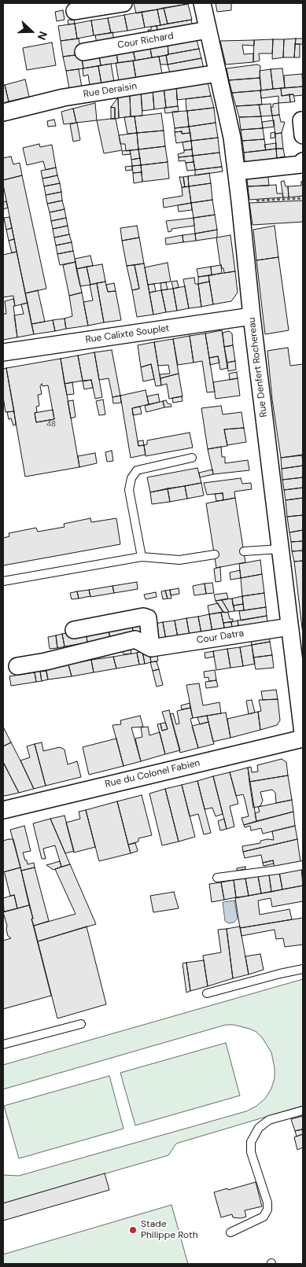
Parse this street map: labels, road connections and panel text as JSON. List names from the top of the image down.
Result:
{
  "streets": {
    "street": [
      "Cour Richard",
      "Rue Deraisin",
      "Rue Calixte Souplet",
      "Rue Denfert Rochereau",
      "Cour Datra",
      "Rue du Colonel Fabien"
    ]
  },
  "crossings": [
    ["Cour Richard", "Rue Denfert Rochereau"],
    ["Rue Deraisin", "Rue Denfert Rochereau"],
    ["Rue Calixte Souplet", "Rue Denfert Rochereau"],
    ["Rue Denfert Rochereau", "Cour Datra"]
  ],
  "places": ["Stade Philippe Roth"],
  "house_numbers": ["48"],
  "north": "right"
}
